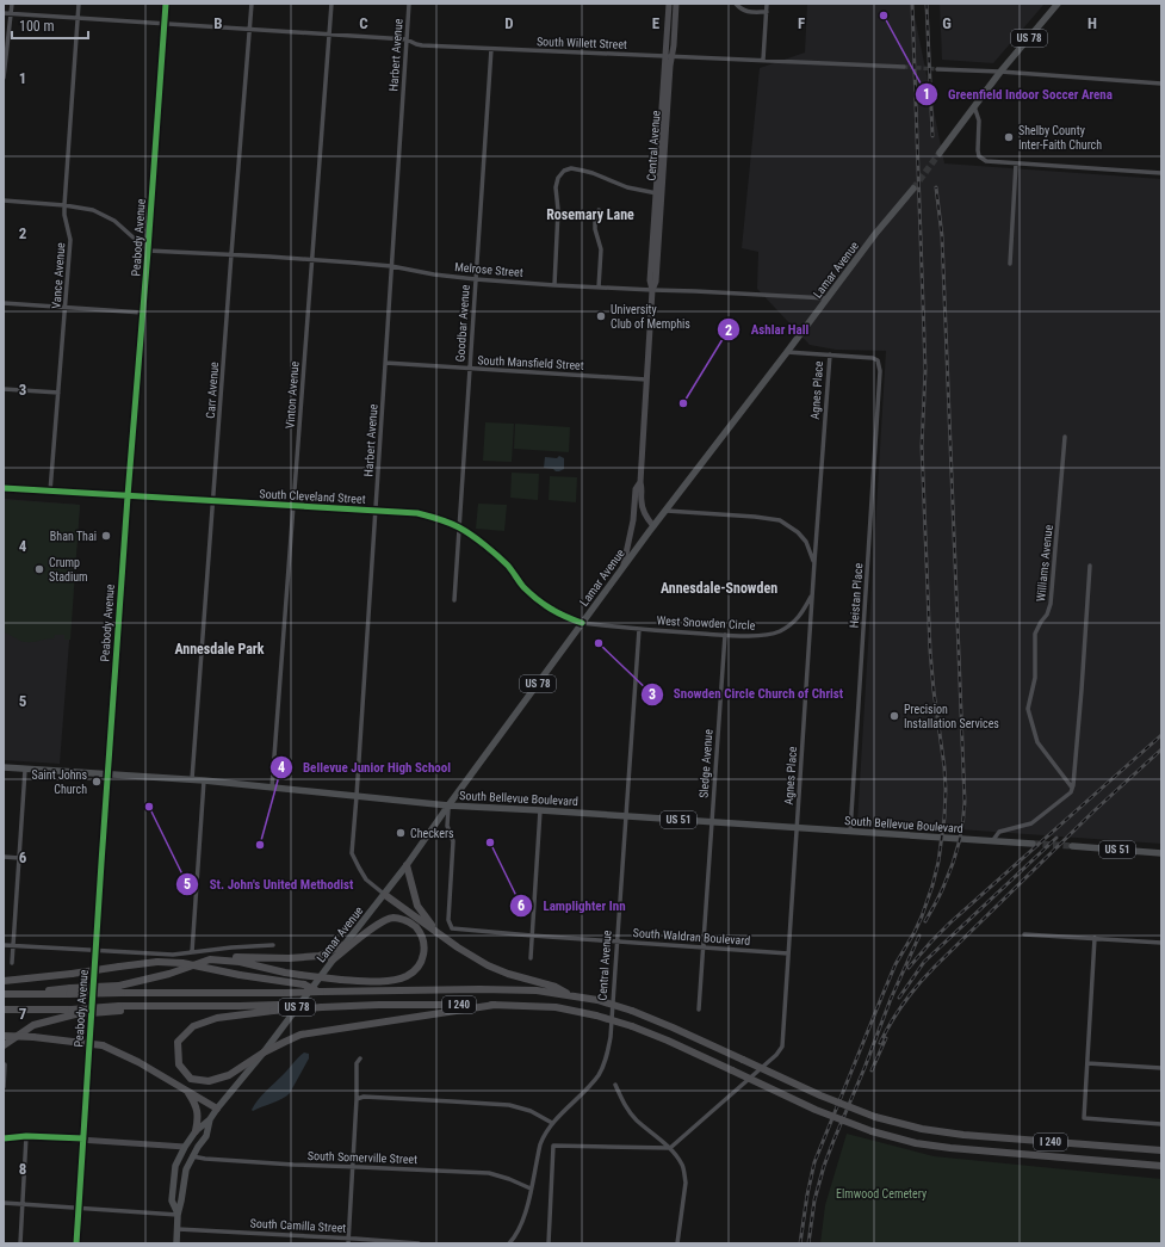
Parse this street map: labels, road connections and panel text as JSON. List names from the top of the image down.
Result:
{
  "streets": {
    "highway": ["I 240"],
    "main road": [
      "US 78",
      "Central Avenue",
      "Peabody Avenue",
      "Lamar Avenue",
      "South Cleveland Street",
      "South Bellevue Boulevard",
      "US 51"
    ],
    "street": [
      "South Willett Street",
      "Harbert Avenue",
      "Melrose Street",
      "Vance Avenue",
      "Goodbar Avenue",
      "South Mansfield Street",
      "Carr Avenue",
      "Agnes Place",
      "Vinton Avenue",
      "Williams Avenue",
      "Heistan Place",
      "West Snowden Circle",
      "Sledge Avenue",
      "South Waldran Boulevard",
      "South Somerville Street",
      "South Camilla Street"
    ]
  },
  "crossings": [
    ["US 78", "Lamar Avenue"],
    ["US 78", "South Somerville Street"],
    ["US 78", "South Camilla Street"],
    ["South Willett Street", "Harbert Avenue"],
    ["South Willett Street", "Central Avenue"],
    ["South Willett Street", "Peabody Avenue"],
    ["South Willett Street", "Vance Avenue"],
    ["South Willett Street", "Goodbar Avenue"],
    ["South Willett Street", "Carr Avenue"],
    ["South Willett Street", "Vinton Avenue"],
    ["Harbert Avenue", "Melrose Street"],
    ["Harbert Avenue", "Lamar Avenue"],
    ["Harbert Avenue", "South Mansfield Street"],
    ["Harbert Avenue", "South Cleveland Street"],
    ["Harbert Avenue", "South Bellevue Boulevard"],
    ["Central Avenue", "Melrose Street"],
    ["Central Avenue", "Lamar Avenue"],
    ["Central Avenue", "South Mansfield Street"],
    ["Central Avenue", "West Snowden Circle"],
    ["Central Avenue", "South Bellevue Boulevard"],
    ["Central Avenue", "South Waldran Boulevard"],
    ["Central Avenue", "South Somerville Street"],
    ["Peabody Avenue", "Melrose Street"],
    ["Peabody Avenue", "South Cleveland Street"],
    ["Peabody Avenue", "South Bellevue Boulevard"],
    ["Melrose Street", "Lamar Avenue"],
    ["Melrose Street", "Goodbar Avenue"],
    ["Melrose Street", "Carr Avenue"],
    ["Melrose Street", "Vinton Avenue"],
    ["Lamar Avenue", "South Cleveland Street"],
    ["Lamar Avenue", "West Snowden Circle"],
    ["Lamar Avenue", "South Bellevue Boulevard"],
    ["Lamar Avenue", "South Waldran Boulevard"],
    ["Vance Avenue", "South Cleveland Street"],
    ["Goodbar Avenue", "South Mansfield Street"],
    ["Goodbar Avenue", "South Cleveland Street"],
    ["Carr Avenue", "South Cleveland Street"],
    ["Carr Avenue", "South Bellevue Boulevard"],
    ["Agnes Place", "Heistan Place"],
    ["Agnes Place", "West Snowden Circle"],
    ["Agnes Place", "South Bellevue Boulevard"],
    ["Agnes Place", "South Waldran Boulevard"],
    ["Vinton Avenue", "South Cleveland Street"],
    ["Vinton Avenue", "South Bellevue Boulevard"],
    ["South Cleveland Street", "West Snowden Circle"],
    ["Heistan Place", "South Bellevue Boulevard"],
    ["West Snowden Circle", "Sledge Avenue"],
    ["Sledge Avenue", "South Bellevue Boulevard"],
    ["Sledge Avenue", "South Waldran Boulevard"],
    ["South Bellevue Boulevard", "South Waldran Boulevard"]
  ],
  "districts": ["Rosemary Lane", "Annesdale-Snowden", "Annesdale Park"],
  "parks": ["Elmwood Cemetery"],
  "places": [
    "Greenfield Indoor Soccer Arena",
    "Shelby County Inter-Faith Church",
    "University Club of Memphis",
    "Ashlar Hall",
    "Bhan Thai",
    "Crump Stadium",
    "Snowden Circle Church of Christ",
    "Precision Installation Services",
    "Saint Johns Church",
    "St. John's United Methodist",
    "Checkers",
    "Lamplighter Inn",
    "Bellevue Junior High School"
  ],
  "scale_bar": "100 m",
  "grid": {
    "columns": [
      "B",
      "C",
      "D",
      "E",
      "F",
      "G",
      "H"
    ],
    "rows": [
      "1",
      "2",
      "3",
      "4",
      "5",
      "6",
      "7",
      "8"
    ]
  }
}
